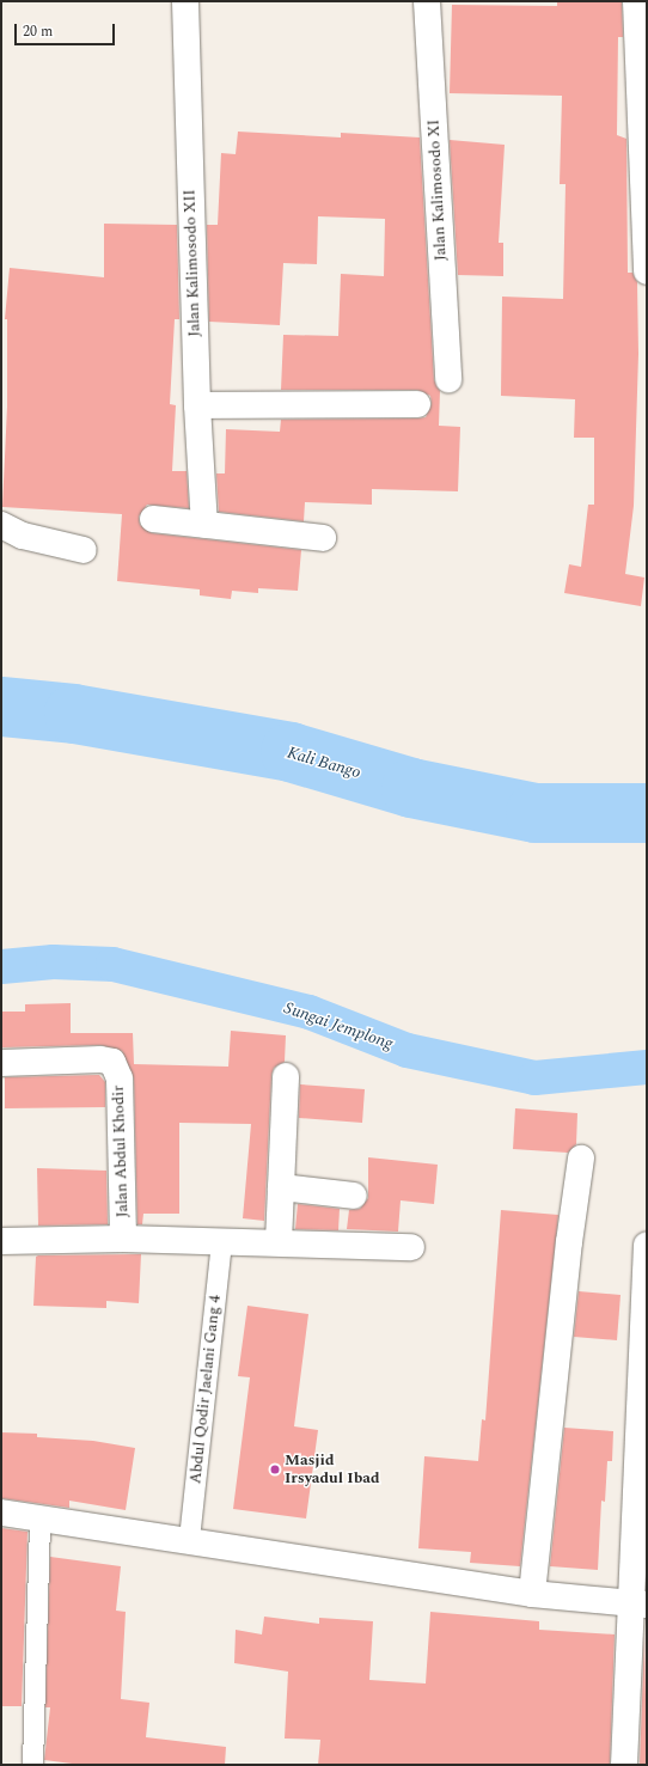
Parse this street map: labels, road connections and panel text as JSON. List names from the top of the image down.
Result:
{
  "streets": {
    "street": ["Jalan Kalimosodo XI", "Jalan Kalimosodo XII", "Jalan Abdul Khodir"],
    "lane": ["Abdul Qodir Jaelani Gang 4"]
  },
  "crossings": [
    ["Jalan Abdul Khodir", "Abdul Qodir Jaelani Gang 4"]
  ],
  "water": ["Kali Bango", "Sungai Jemplong"],
  "places": ["Masjid Irsyadul Ibad"],
  "scale_bar": "20 m"
}
